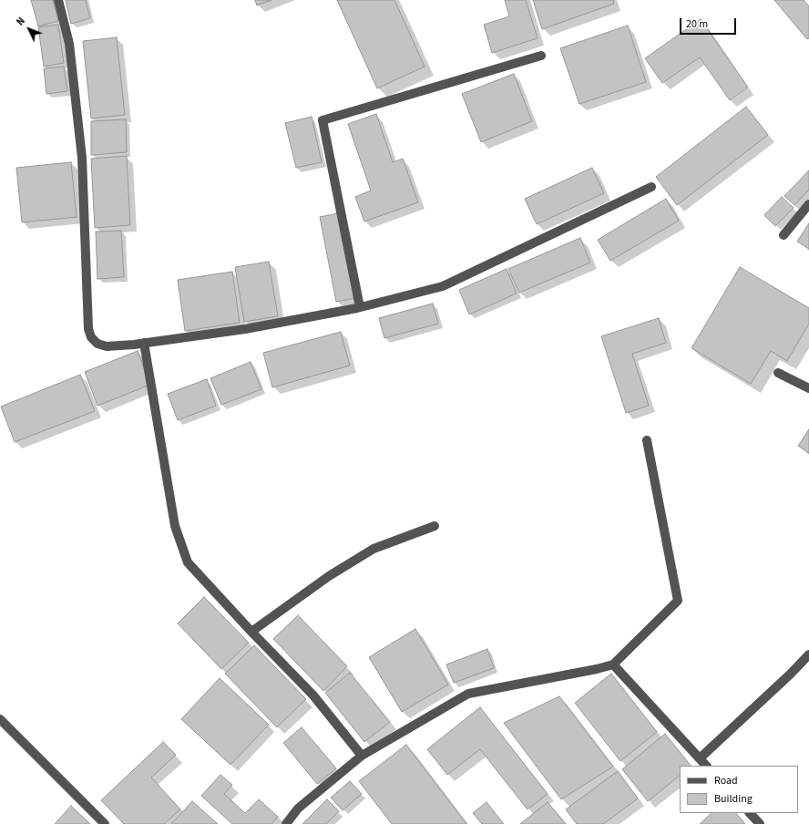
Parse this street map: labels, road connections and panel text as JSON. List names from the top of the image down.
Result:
{
  "legend": ["Road", "Building"],
  "scale_bar": "20 m",
  "north": "top left"
}
